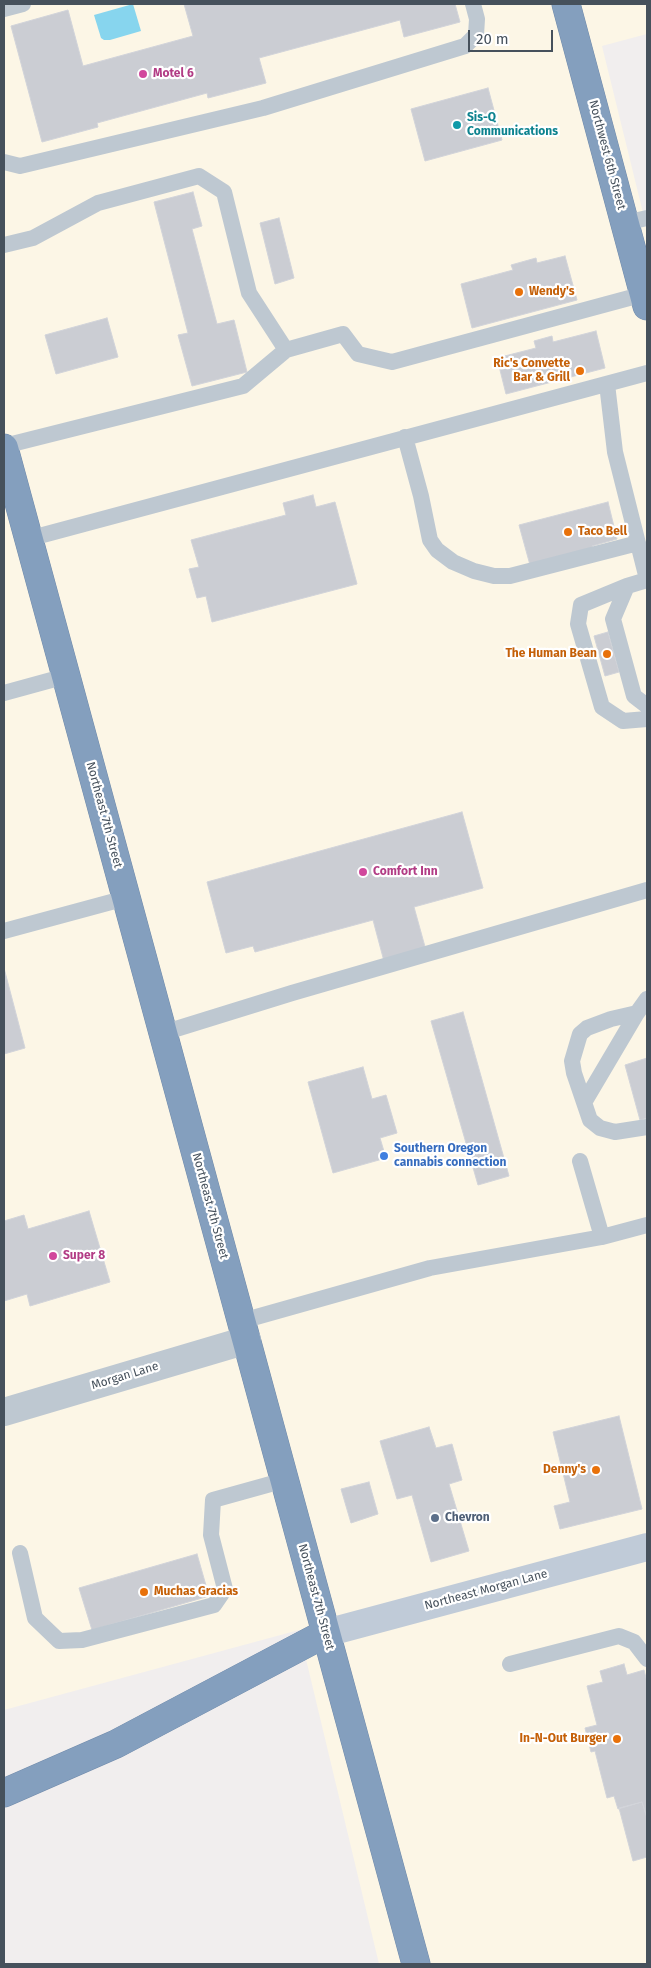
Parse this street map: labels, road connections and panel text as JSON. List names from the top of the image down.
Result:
{
  "streets": {
    "highway": ["Northwest 6th Street", "Northeast 7th Street"],
    "street": ["Morgan Lane", "Northeast Morgan Lane"]
  },
  "crossings": [
    ["Northeast 7th Street", "Morgan Lane"],
    ["Northeast 7th Street", "Northeast Morgan Lane"]
  ],
  "places": [
    "Motel 6",
    "Sis-Q Communications",
    "Wendy's",
    "Ric's Convette Bar & Grill",
    "Taco Bell",
    "The Human Bean",
    "Comfort Inn",
    "Southern Oregon cannabis connection",
    "Super 8",
    "Denny's",
    "Chevron",
    "Muchas Gracias",
    "In-N-Out Burger"
  ],
  "scale_bar": "20 m"
}
